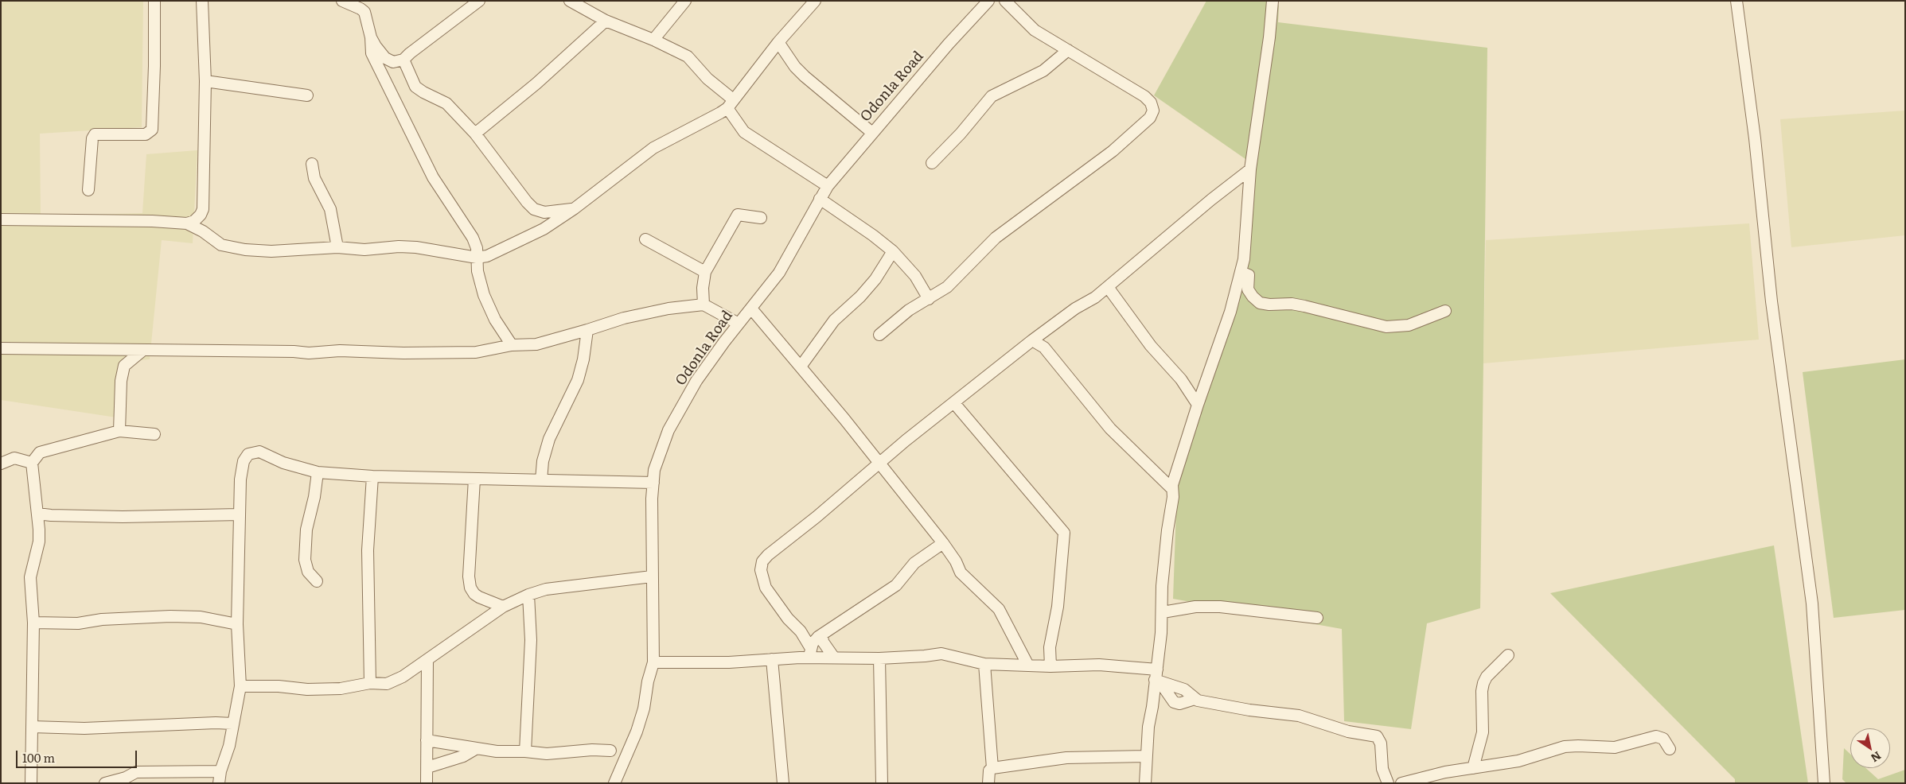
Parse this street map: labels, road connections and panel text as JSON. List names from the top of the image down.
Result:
{
  "streets": {
    "street": ["Odonla Road"]
  },
  "scale_bar": "100 m",
  "north": "bottom right"
}
